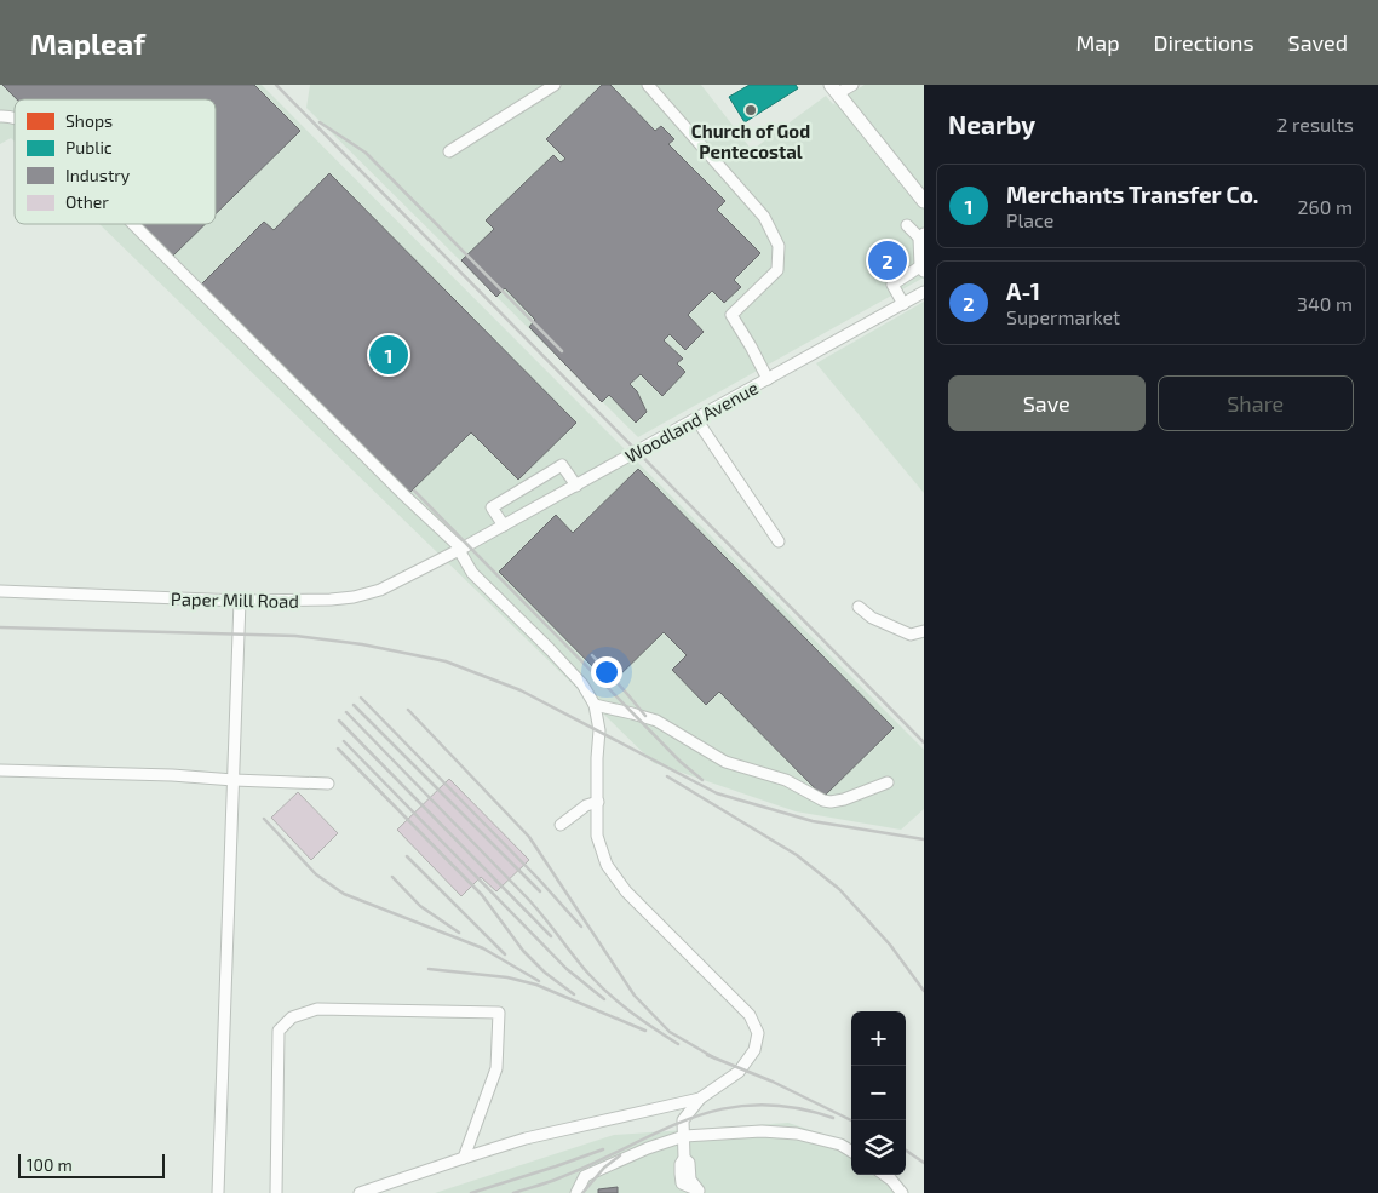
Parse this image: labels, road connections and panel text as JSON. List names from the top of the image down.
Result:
{
  "streets": {
    "street": ["Woodland Avenue", "Paper Mill Road"]
  },
  "crossings": [
    ["Woodland Avenue", "Paper Mill Road"]
  ],
  "places": ["Church of God Pentecostal"],
  "legend": [
    "Shops",
    "Public",
    "Industry",
    "Other"
  ],
  "scale_bar": "100 m",
  "page": {
    "header": "Mapleaf",
    "nav": ["Map", "Directions", "Saved"],
    "heading": ["Nearby", "2 results"],
    "list": [
      {
        "mark": "1",
        "name": "Merchants Transfer Co.",
        "note": "Place",
        "value": "260 m"
      },
      {
        "mark": "2",
        "name": "A-1",
        "note": "Supermarket",
        "value": "340 m"
      }
    ],
    "pins": ["2", "1"],
    "buttons": ["Save", "Share"],
    "map_buttons": ["+", "−"],
    "scale": "100 m"
  }
}
